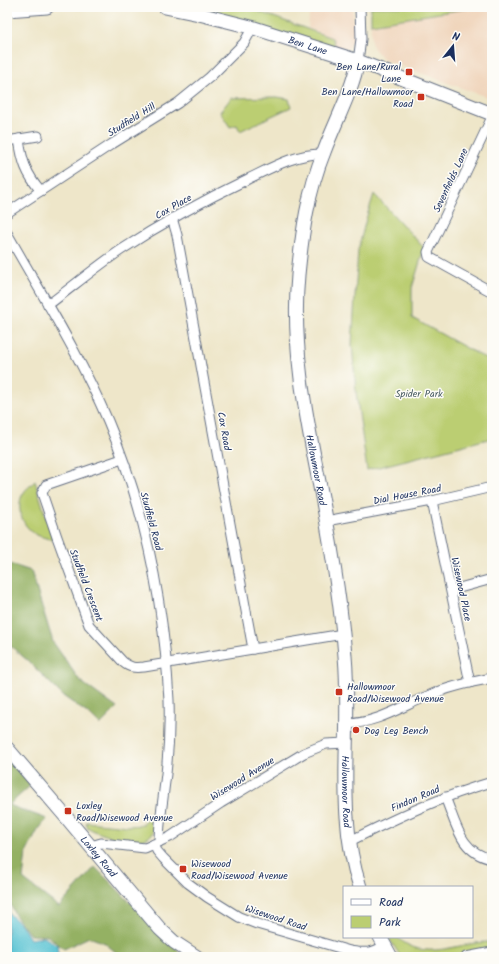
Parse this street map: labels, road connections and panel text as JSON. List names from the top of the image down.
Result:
{
  "streets": {
    "street": [
      "Ben Lane",
      "Studfield Hill",
      "Sevenfields Lane",
      "Cox Place",
      "Cox Road",
      "Hallowmoor Road",
      "Dial House Road",
      "Studfield Road",
      "Studfield Crescent",
      "Wisewood Place",
      "Wisewood Avenue",
      "Findon Road",
      "Loxley Road",
      "Wisewood Road"
    ]
  },
  "crossings": [
    ["Ben Lane", "Studfield Hill"],
    ["Ben Lane", "Sevenfields Lane"],
    ["Ben Lane", "Hallowmoor Road"],
    ["Cox Place", "Cox Road"],
    ["Cox Place", "Hallowmoor Road"],
    ["Cox Place", "Studfield Road"],
    ["Cox Road", "Studfield Crescent"],
    ["Hallowmoor Road", "Dial House Road"],
    ["Hallowmoor Road", "Studfield Crescent"],
    ["Hallowmoor Road", "Wisewood Avenue"],
    ["Hallowmoor Road", "Findon Road"],
    ["Dial House Road", "Wisewood Place"],
    ["Studfield Road", "Studfield Crescent"],
    ["Studfield Road", "Wisewood Avenue"],
    ["Studfield Road", "Wisewood Road"],
    ["Wisewood Avenue", "Wisewood Road"]
  ],
  "parks": ["Spider Park"],
  "places": {
    "transit": [
      "Ben Lane/Rural Lane",
      "Ben Lane/Hallowmoor Road",
      "Hallowmoor Road/Wisewood Avenue",
      "Loxley Road/Wisewood Avenue",
      "Wisewood Road/Wisewood Avenue"
    ],
    "other": ["Dog Leg Bench"]
  },
  "legend": ["Road", "Park"],
  "north": "top"
}
